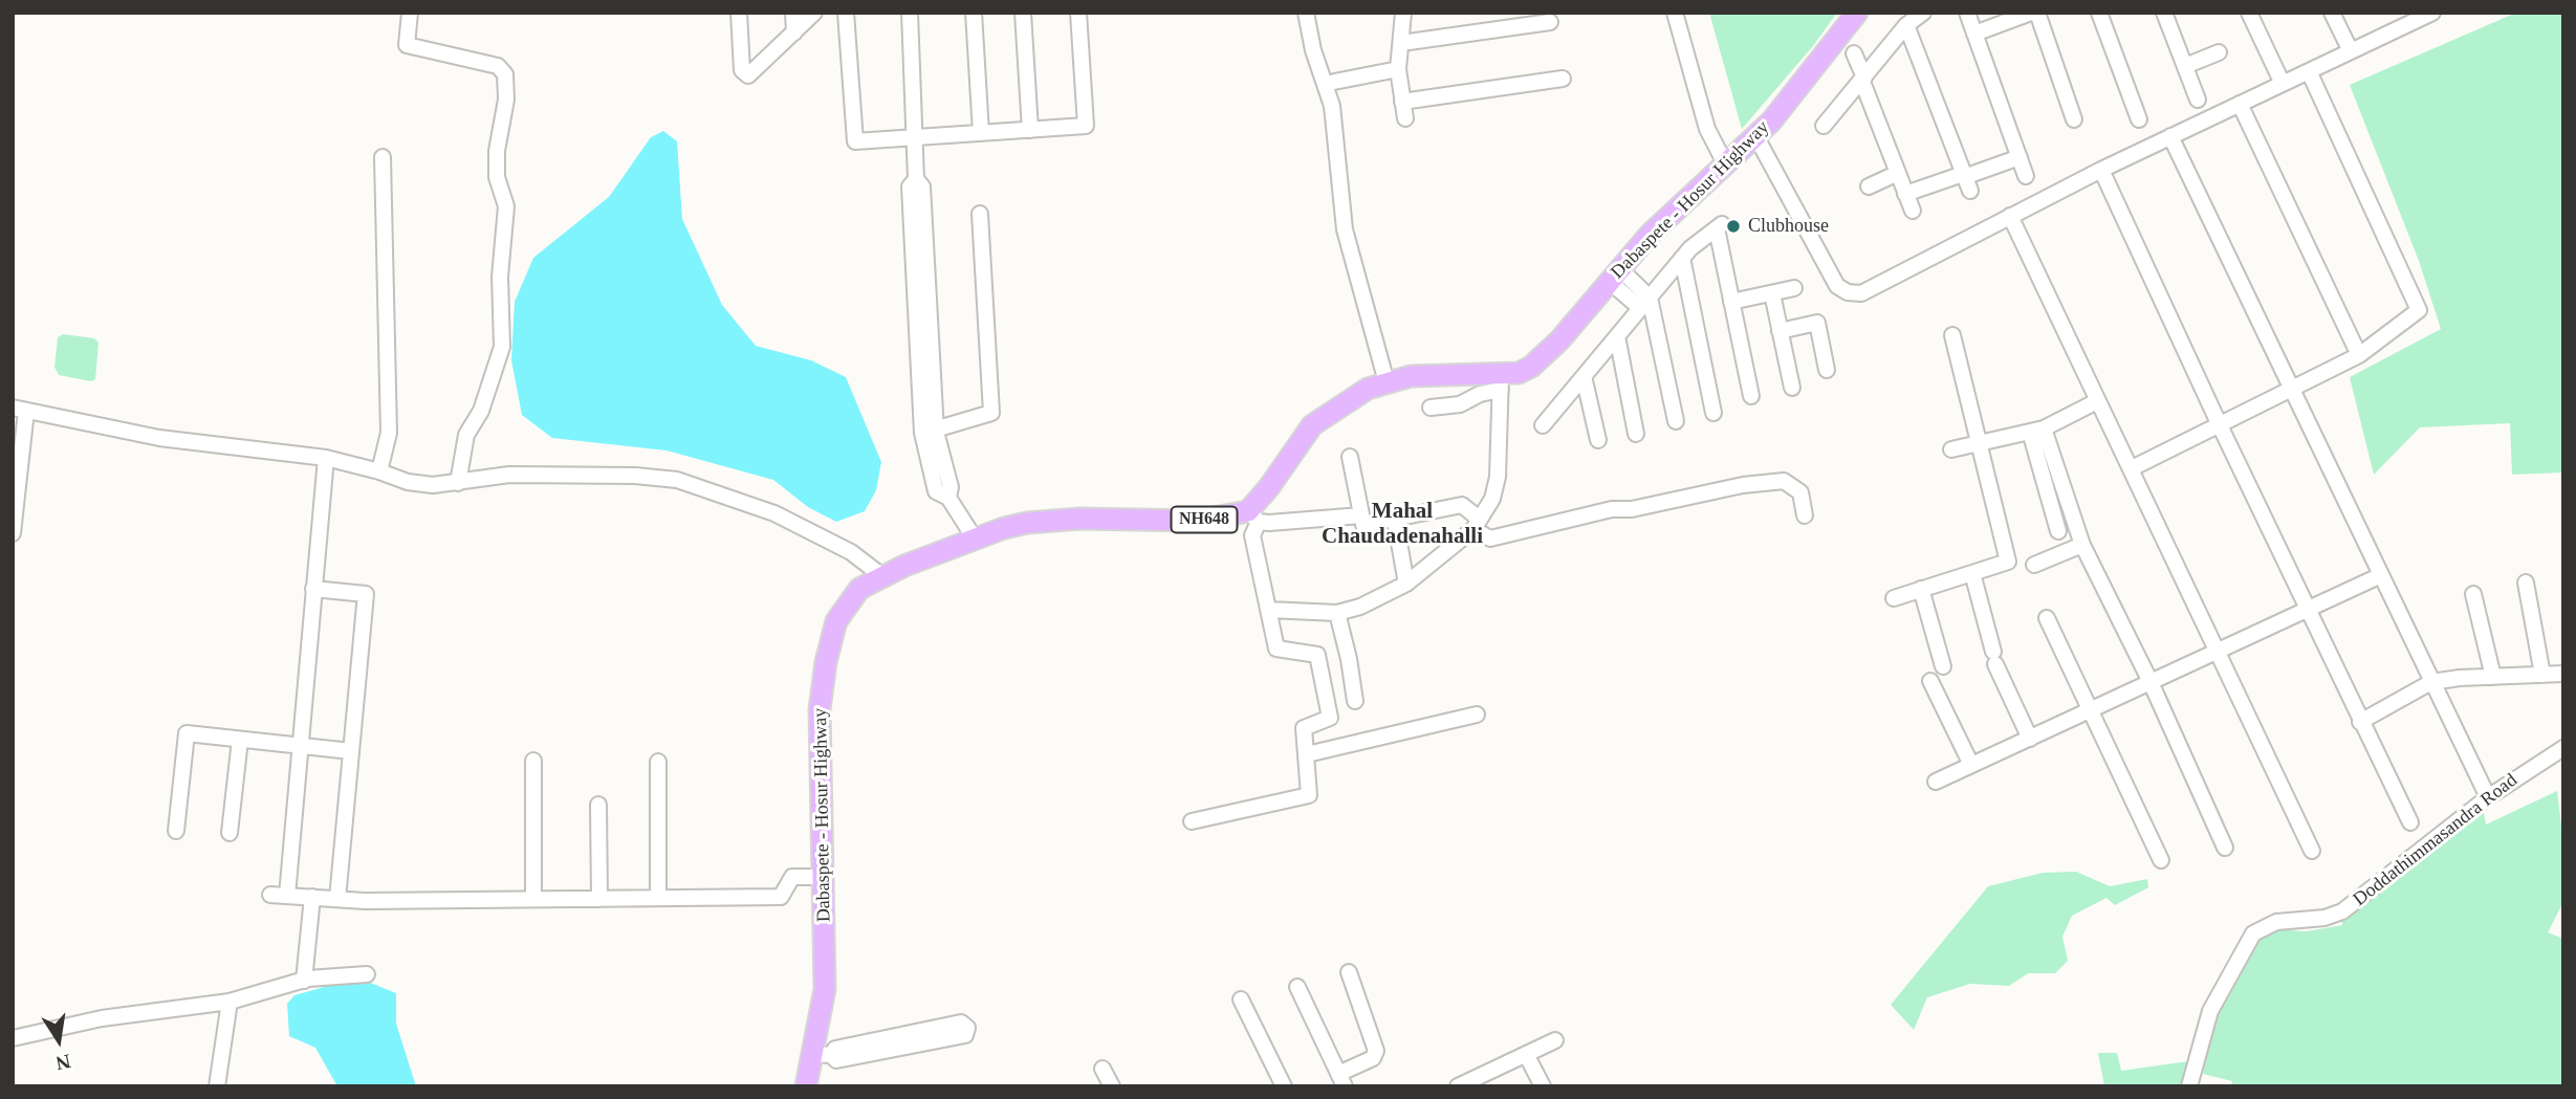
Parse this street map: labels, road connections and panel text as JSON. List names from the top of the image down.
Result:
{
  "streets": {
    "highway": ["Dabaspete - Hosur Highway", "NH648"],
    "street": ["Doddathimmasandra Road"]
  },
  "districts": ["Mahal Chaudadenahalli"],
  "places": ["Clubhouse"],
  "north": "bottom"
}
